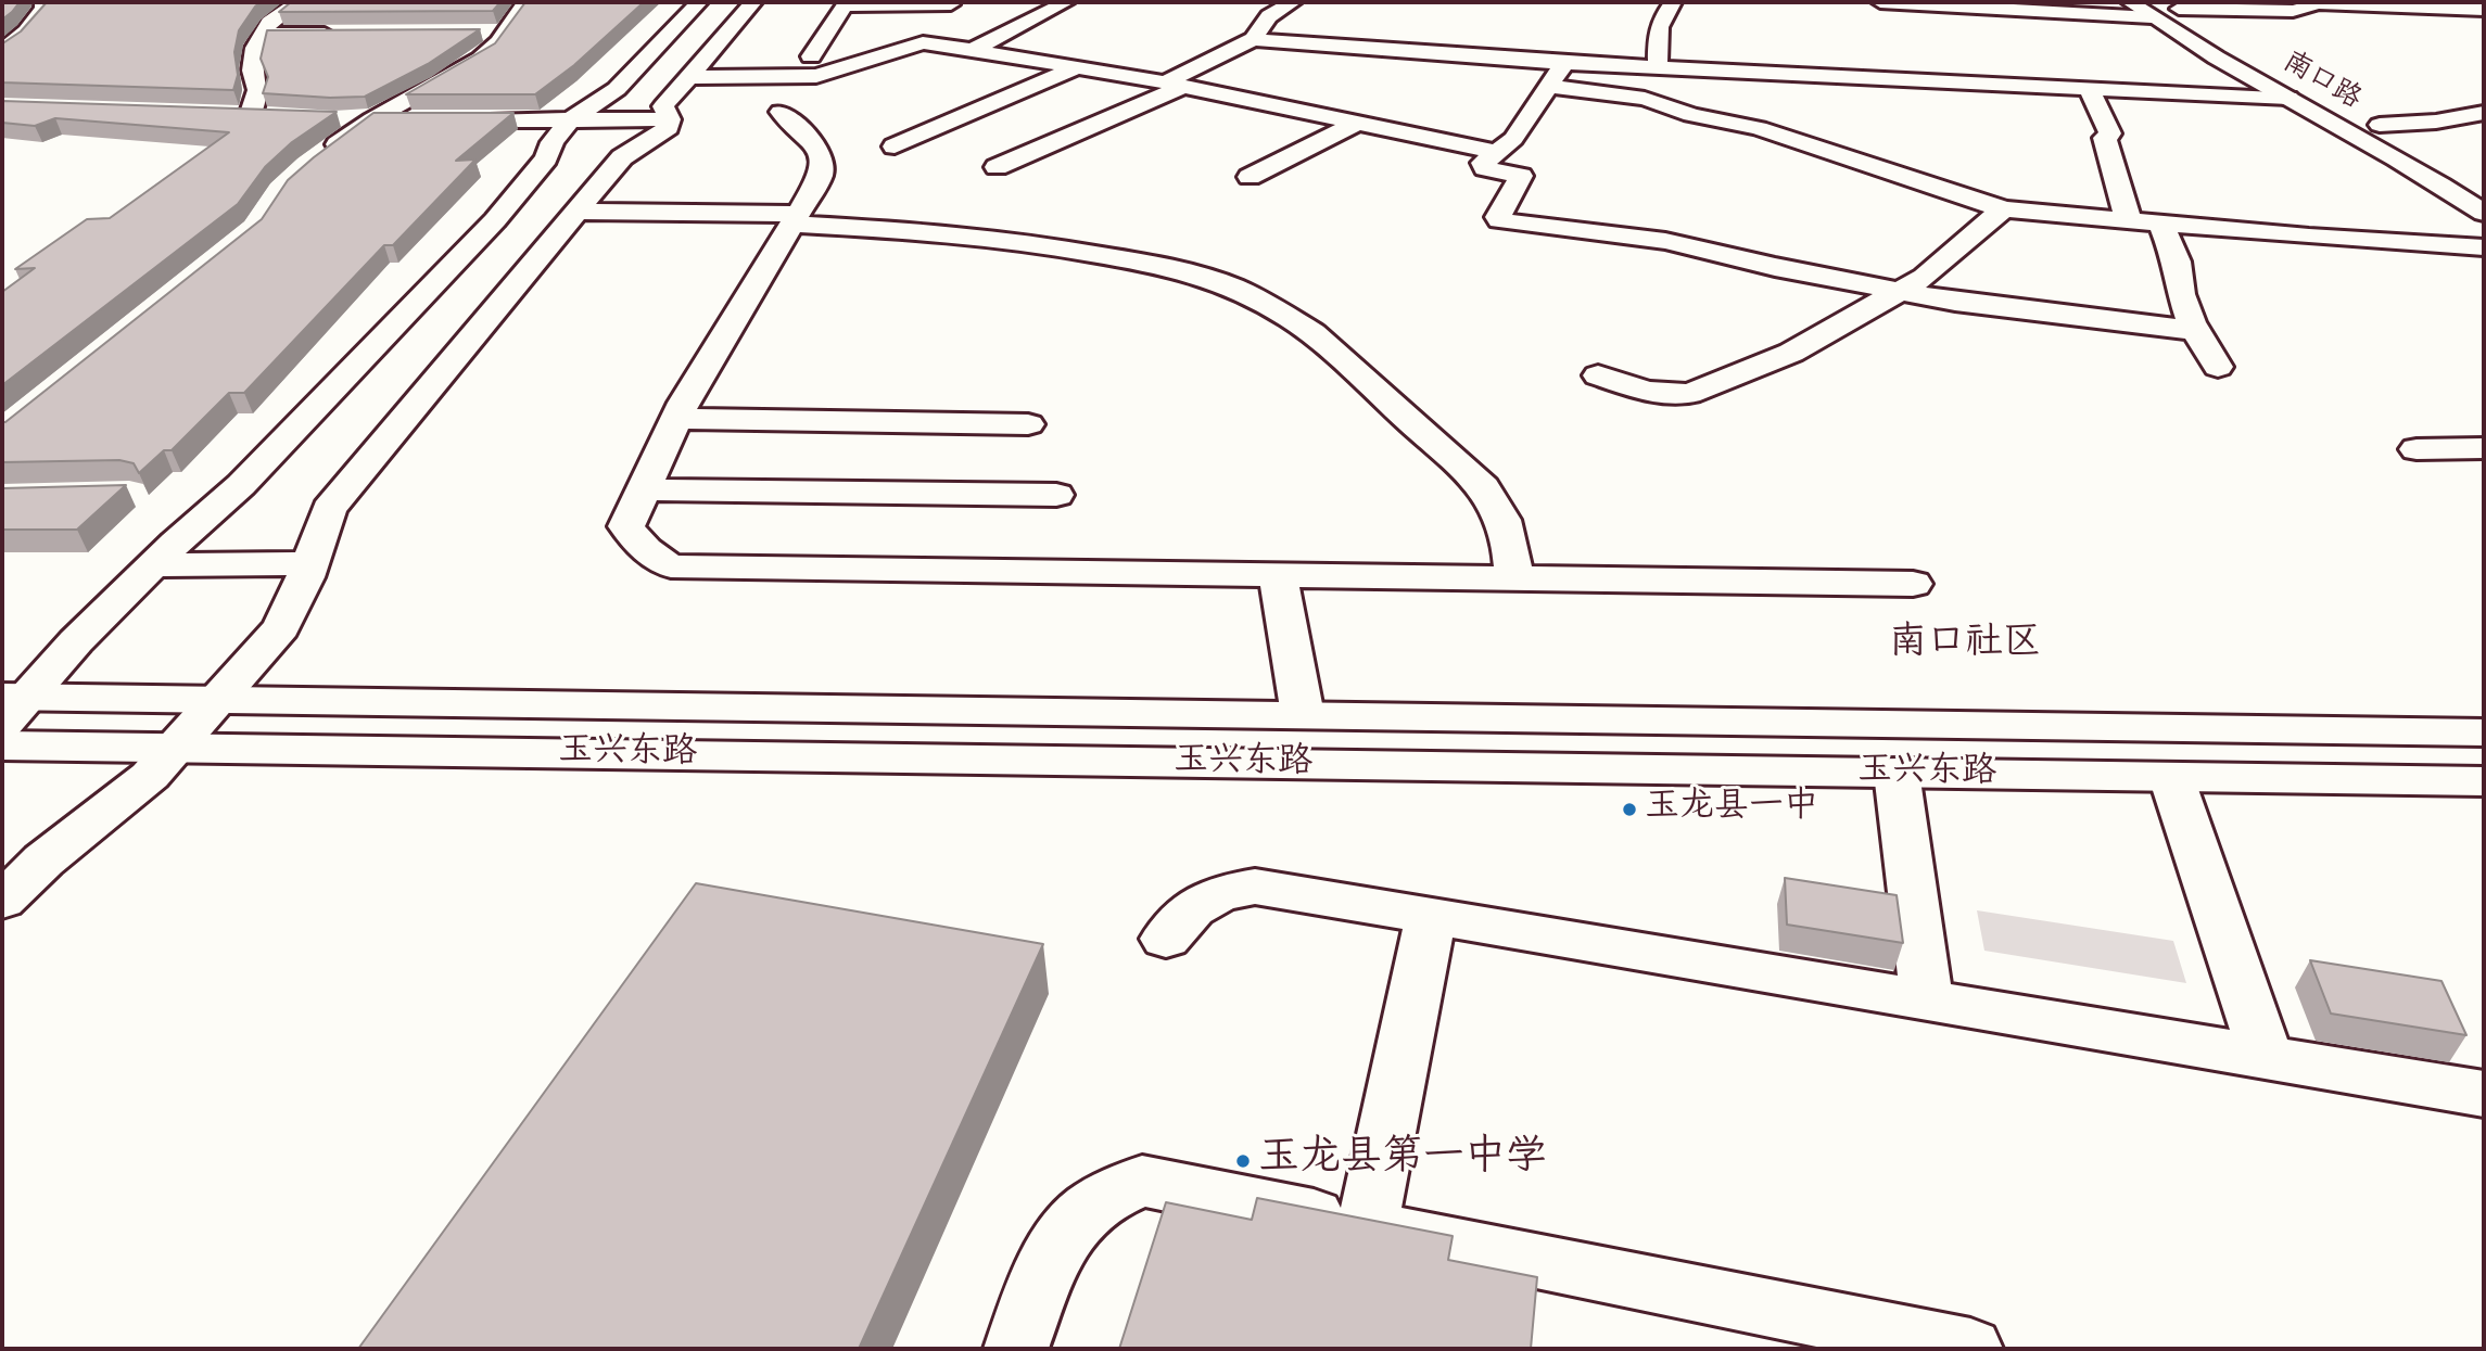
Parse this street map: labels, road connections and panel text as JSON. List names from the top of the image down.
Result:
{
  "streets": {
    "street": ["南口路", "玉兴东路"]
  },
  "districts": ["南口社区"],
  "places": ["玉龙县一中", "玉龙县第一中学"]
}
